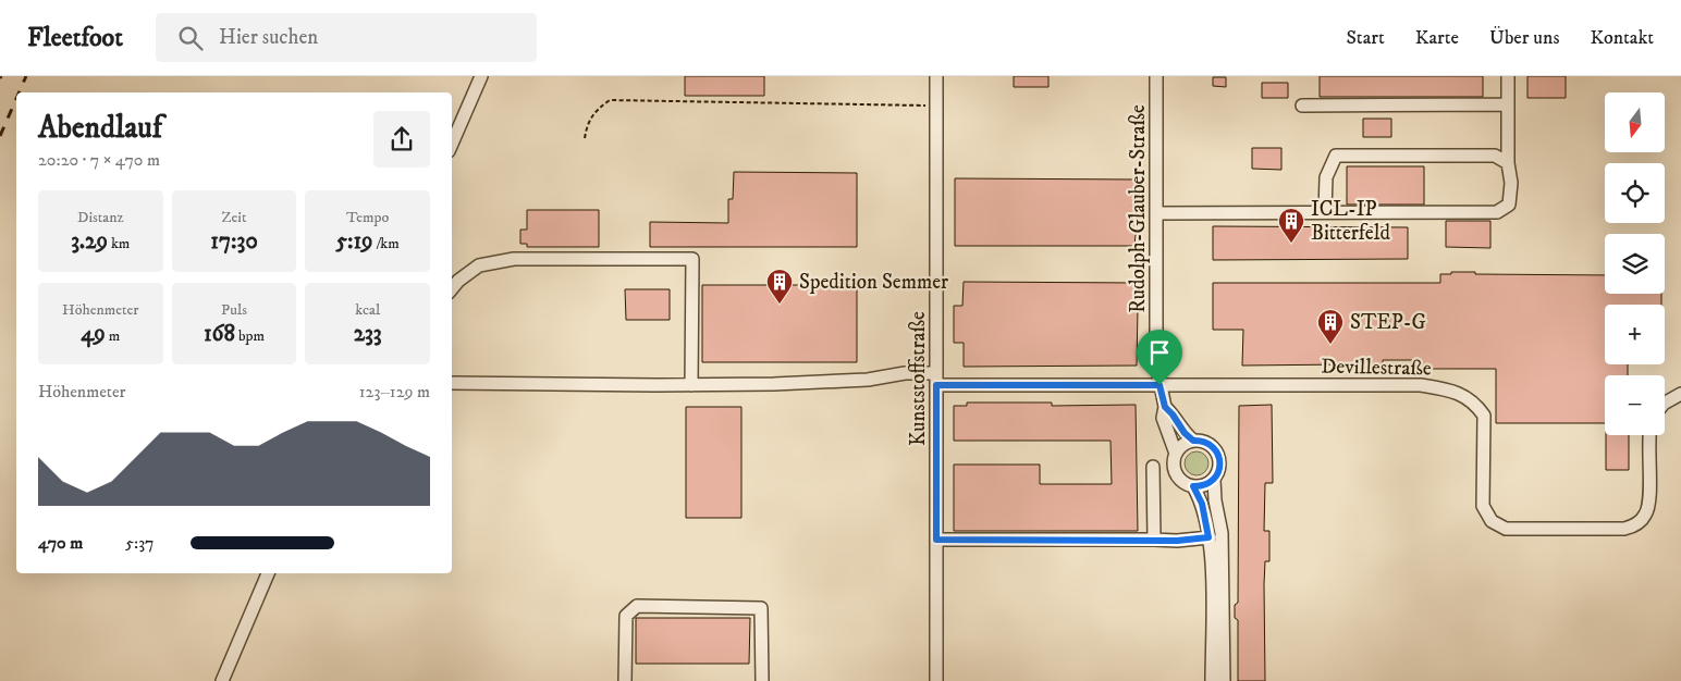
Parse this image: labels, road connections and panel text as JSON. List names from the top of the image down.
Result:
{
  "streets": {
    "street": ["Rudolph-Glauber-Straße", "Devillestraße", "Kunststoffstraße"]
  },
  "crossings": [
    ["Rudolph-Glauber-Straße", "Devillestraße"]
  ],
  "places": {
    "building": ["ICL-IP Bitterfeld", "Spedition Semmer", "STEP-G"]
  },
  "north": "bottom",
  "page": {
    "header": "Fleetfoot",
    "search": "Hier suchen",
    "nav": [
      "Start",
      "Karte",
      "Über uns",
      "Kontakt"
    ],
    "map_buttons": ["+", "−"],
    "heading": ["Abendlauf", "20:20 · 7 × 470 m"],
    "stats": [
      ["Distanz", "3.29 km"],
      ["Zeit", "17:30"],
      ["Tempo", "5:19 /km"],
      ["Höhenmeter", "49 m"],
      ["Puls", "168 bpm"],
      ["kcal", "233"]
    ],
    "chart": ["Höhenmeter", "123–129 m"],
    "list": [
      {
        "name": "470 m",
        "note": "5:37"
      }
    ]
  }
}
